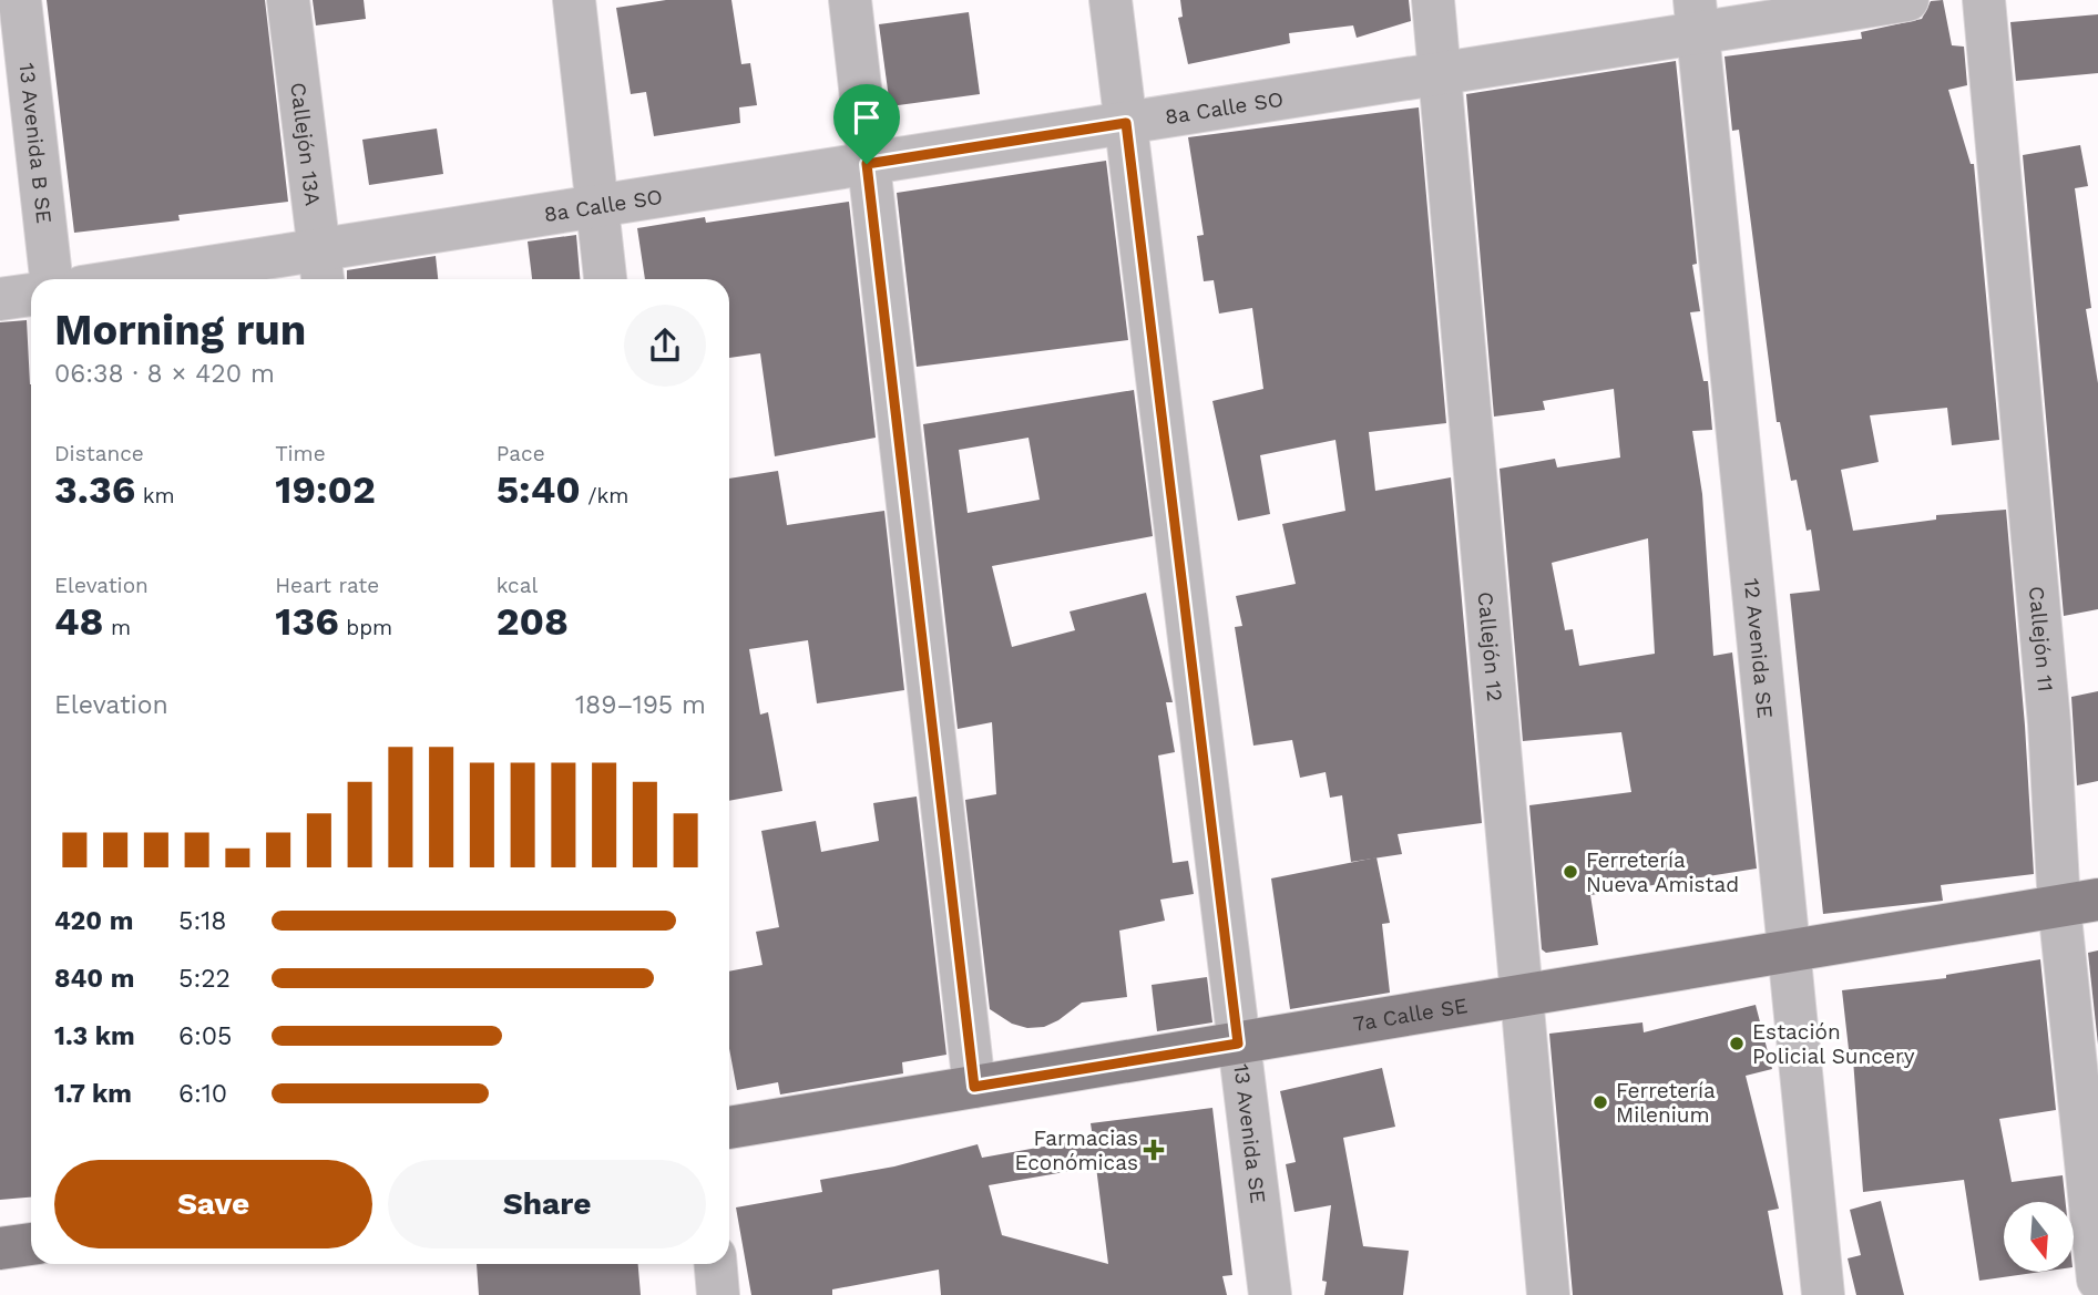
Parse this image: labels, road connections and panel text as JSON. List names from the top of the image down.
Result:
{
  "streets": {
    "main road": ["7a Calle SE"],
    "street": [
      "8a Calle SO",
      "Callejón 13A",
      "13 Avenida B SE",
      "Callejón 11",
      "Callejón 12",
      "12 Avenida SE",
      "13 Avenida SE"
    ]
  },
  "crossings": [
    ["8a Calle SO", "Callejón 13A"],
    ["8a Calle SO", "Callejón 12"],
    ["8a Calle SO", "12 Avenida SE"],
    ["8a Calle SO", "13 Avenida SE"],
    ["Callejón 11", "7a Calle SE"],
    ["Callejón 12", "7a Calle SE"],
    ["12 Avenida SE", "7a Calle SE"],
    ["7a Calle SE", "13 Avenida SE"]
  ],
  "places": {
    "other": ["Ferretería Nueva Amistad", "Estación Policial Suncery", "Ferretería Milenium"],
    "health": ["Farmacias Económicas"]
  },
  "north": "bottom",
  "page": {
    "heading": ["Morning run", "06:38 · 8 × 420 m"],
    "stats": [
      ["Distance", "3.36 km"],
      ["Time", "19:02"],
      ["Pace", "5:40 /km"],
      ["Elevation", "48 m"],
      ["Heart rate", "136 bpm"],
      ["kcal", "208"]
    ],
    "chart": ["Elevation", "189–195 m"],
    "list": [
      {
        "name": "420 m",
        "note": "5:18"
      },
      {
        "name": "840 m",
        "note": "5:22"
      },
      {
        "name": "1.3 km",
        "note": "6:05"
      },
      {
        "name": "1.7 km",
        "note": "6:10"
      }
    ],
    "buttons": ["Save", "Share"]
  }
}
